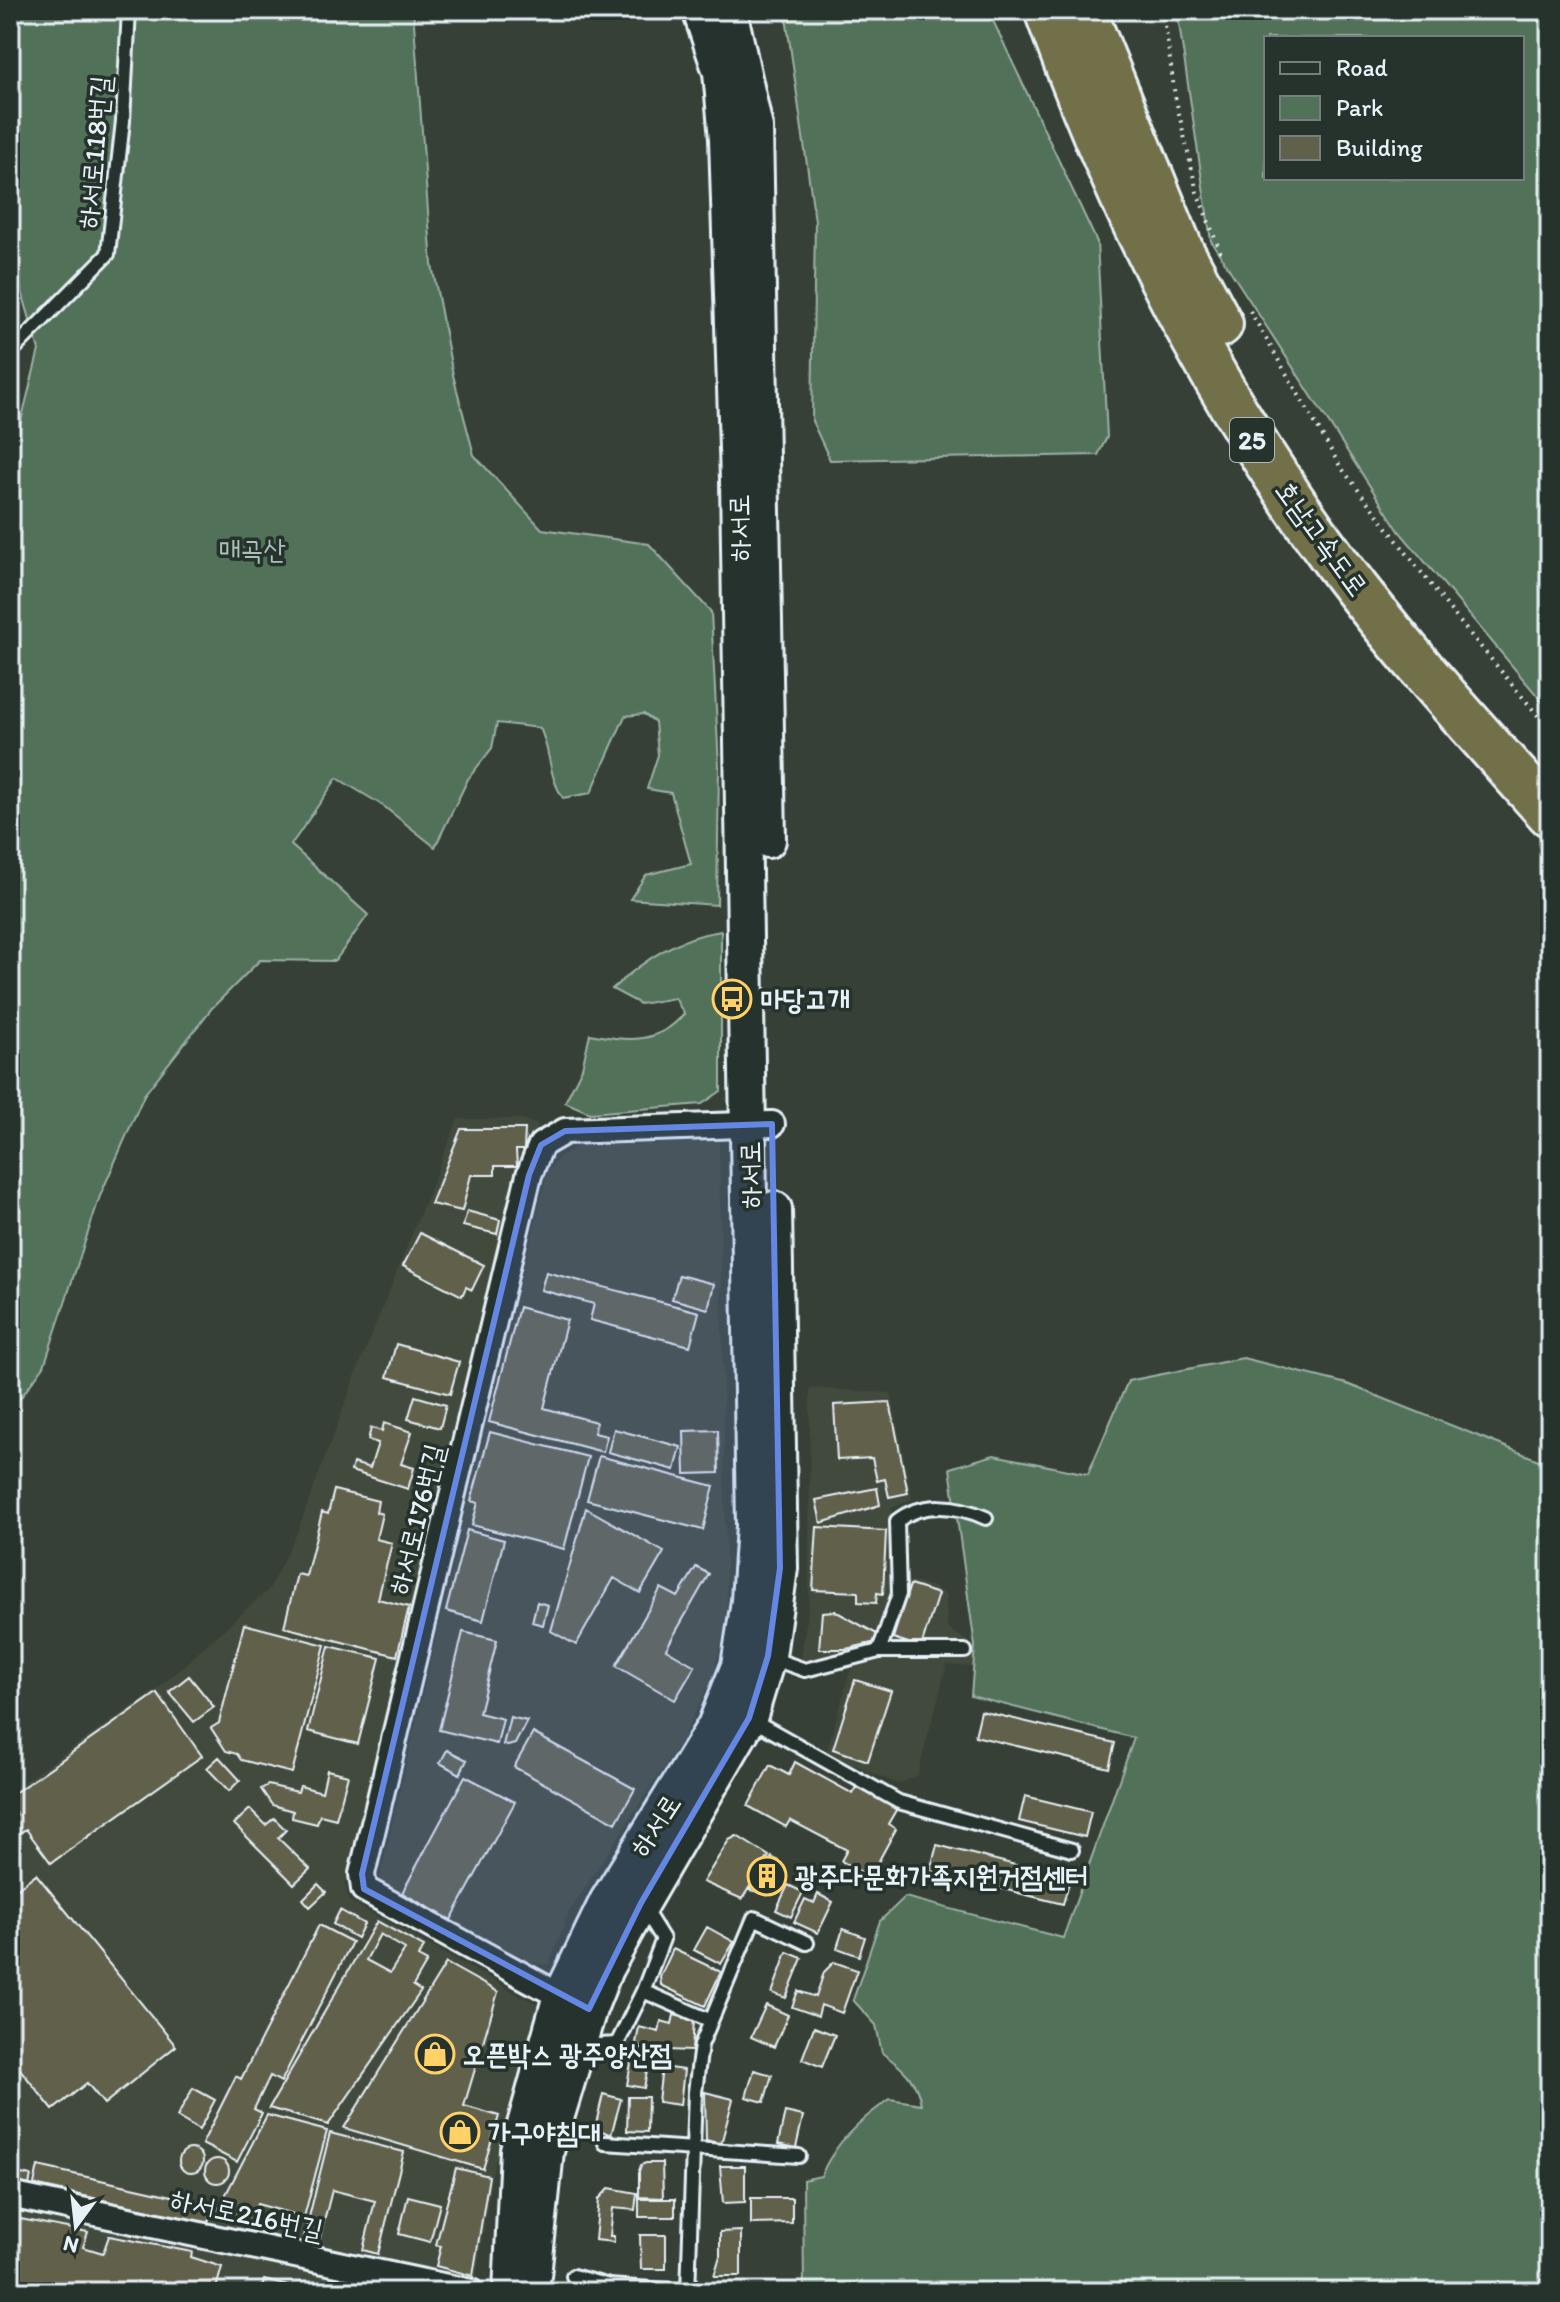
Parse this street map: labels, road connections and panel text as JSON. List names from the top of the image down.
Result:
{
  "streets": {
    "highway": ["25", "호남고속도로"],
    "main road": ["하서로"],
    "street": ["하서로176번길", "하서로216번길"],
    "lane": ["하서로118번길"]
  },
  "crossings": [
    ["하서로", "하서로176번길"]
  ],
  "parks": ["매곡산"],
  "places": {
    "bus stop": ["마당고개"],
    "building": ["광주다문화가족지원거점센터"],
    "shop": ["오픈박스 광주양산점", "가구야침대"]
  },
  "legend": ["Road", "Park", "Building"],
  "north": "bottom"
}
